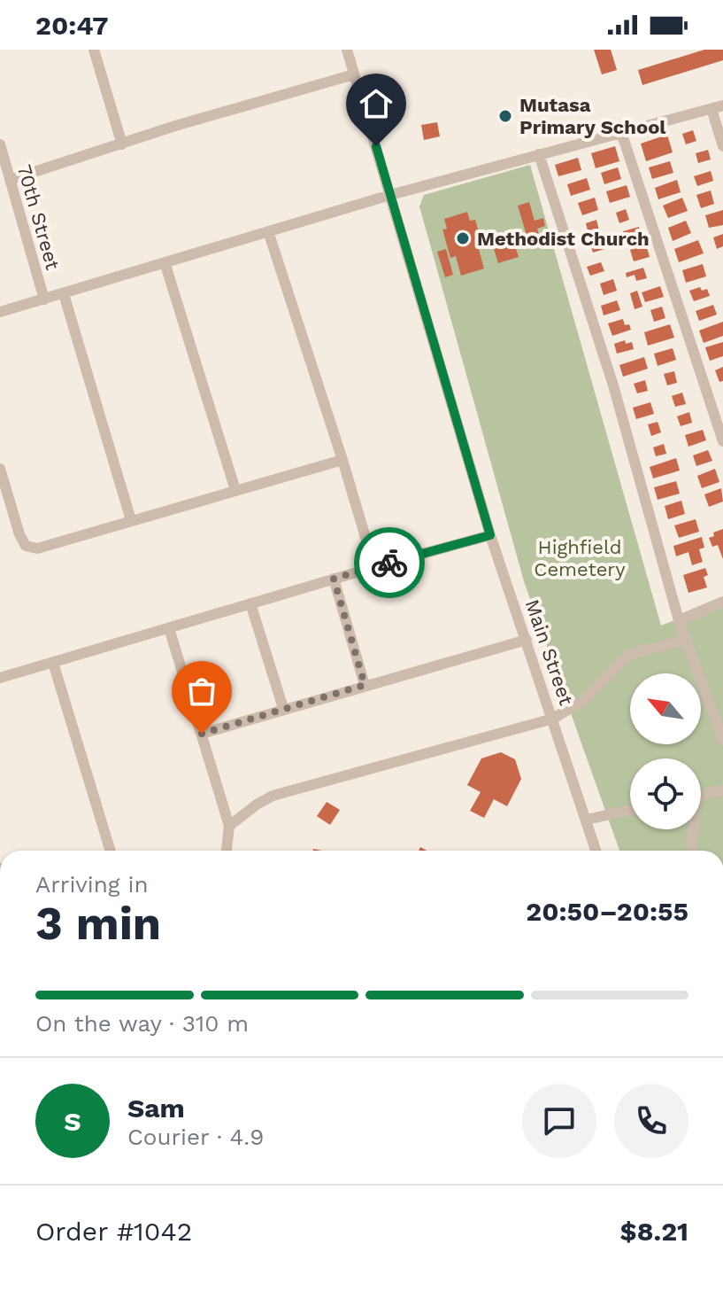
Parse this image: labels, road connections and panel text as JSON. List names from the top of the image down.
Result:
{
  "streets": {
    "street": ["70th Street", "Main Street"]
  },
  "parks": ["Highfield Cemetery"],
  "places": ["Mutasa Primary School", "Methodist Church"],
  "north": "top left",
  "page": {
    "status": "20:47",
    "heading": ["3 min", "Arriving in", "20:50–20:55"],
    "panel": [
      "Sam",
      "Courier · 4.9",
      "Order #1042",
      "$8.21"
    ],
    "bar": "On the way · 310 m",
    "round": "S"
  }
}
